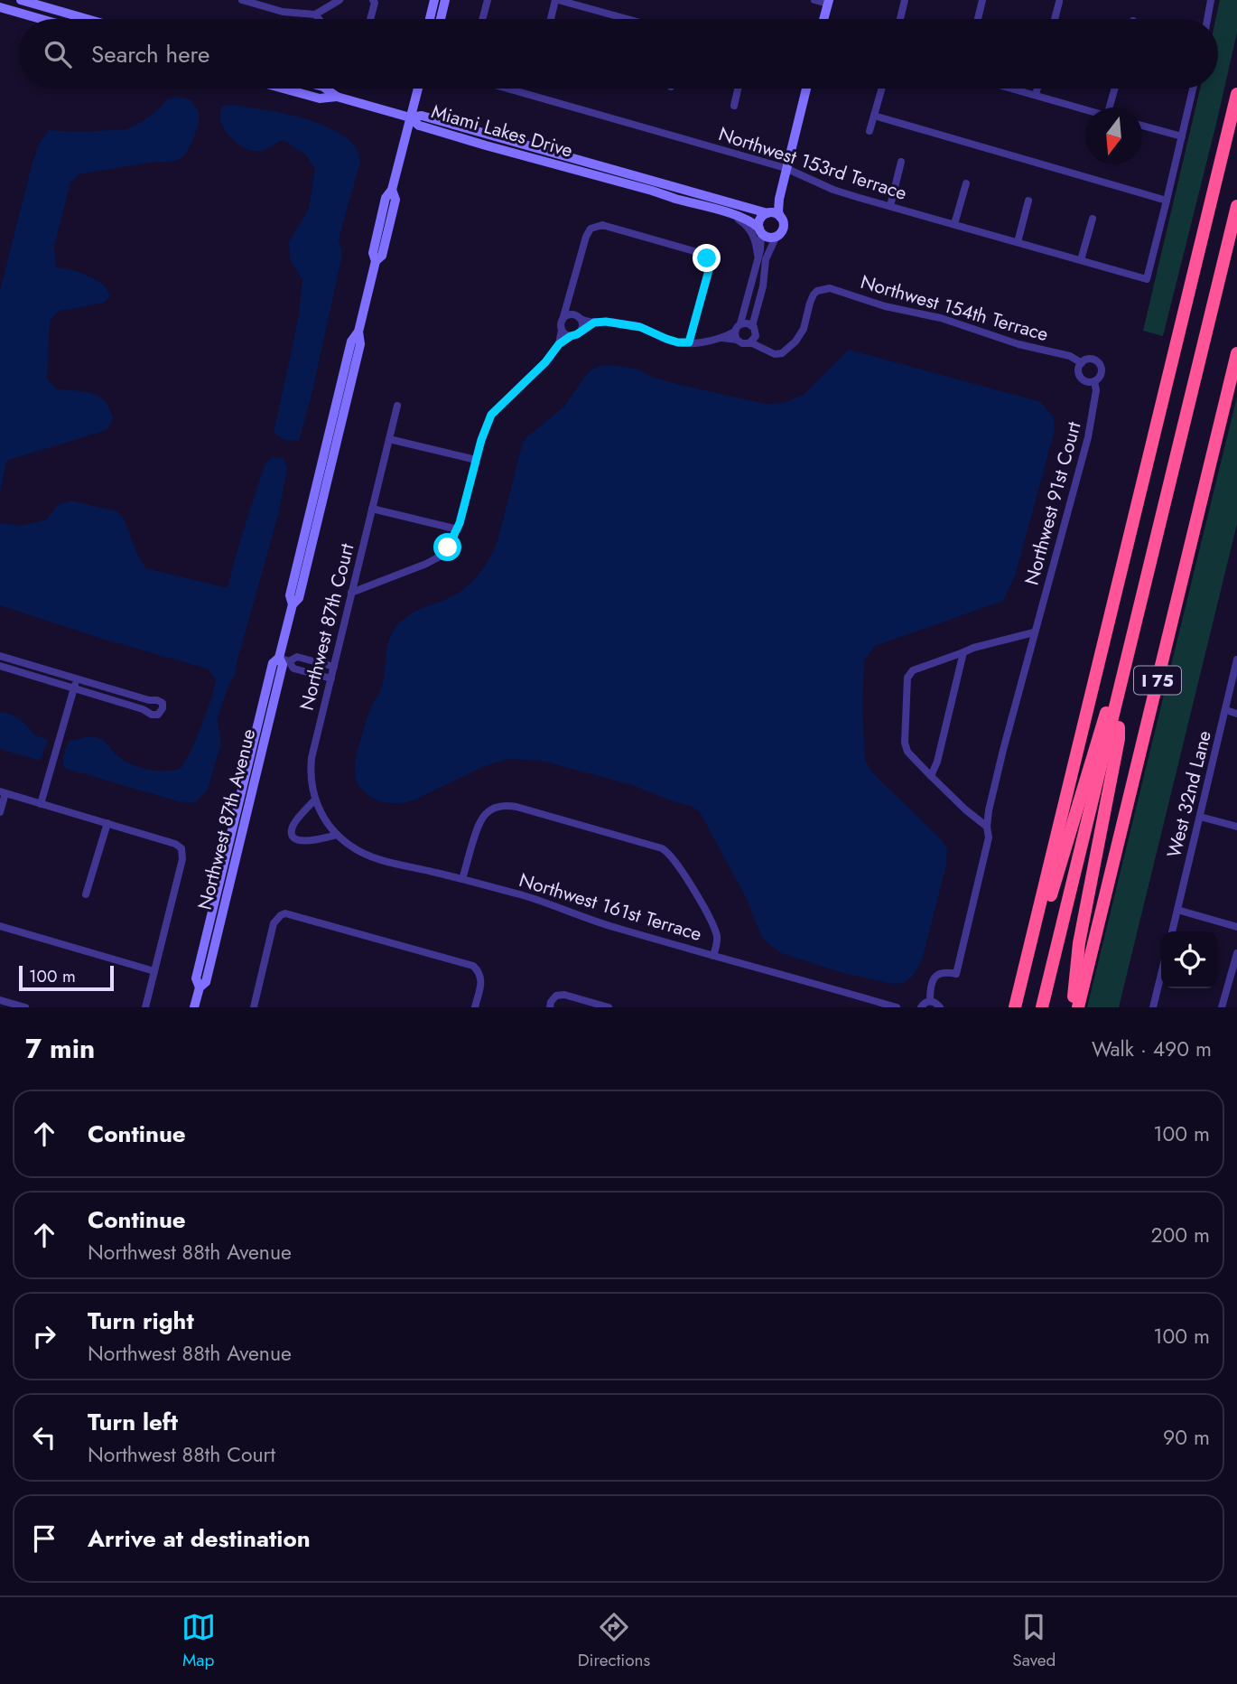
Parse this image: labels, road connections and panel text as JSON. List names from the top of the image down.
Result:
{
  "streets": {
    "highway": ["I 75"],
    "street": [
      "Miami Lakes Drive",
      "Northwest 153rd Terrace",
      "Northwest 154th Terrace",
      "Northwest 91st Court",
      "Northwest 87th Court",
      "West 32nd Lane",
      "Northwest 87th Avenue",
      "Northwest 161st Terrace"
    ]
  },
  "crossings": [
    ["Miami Lakes Drive", "Northwest 87th Avenue"],
    ["Northwest 154th Terrace", "Northwest 91st Court"],
    ["Northwest 87th Court", "Northwest 161st Terrace"]
  ],
  "scale_bar": "100 m",
  "north": "bottom",
  "page": {
    "search": "Search here",
    "scale": "100 m",
    "heading": ["7 min", "Walk · 490 m"],
    "list": [
      ["Continue", "100 m"],
      ["Continue", "Northwest 88th Avenue", "200 m"],
      ["Turn right", "Northwest 88th Avenue", "100 m"],
      ["Turn left", "Northwest 88th Court", "90 m"],
      "Arrive at destination"
    ],
    "nav": ["Map", "Directions", "Saved"]
  }
}
